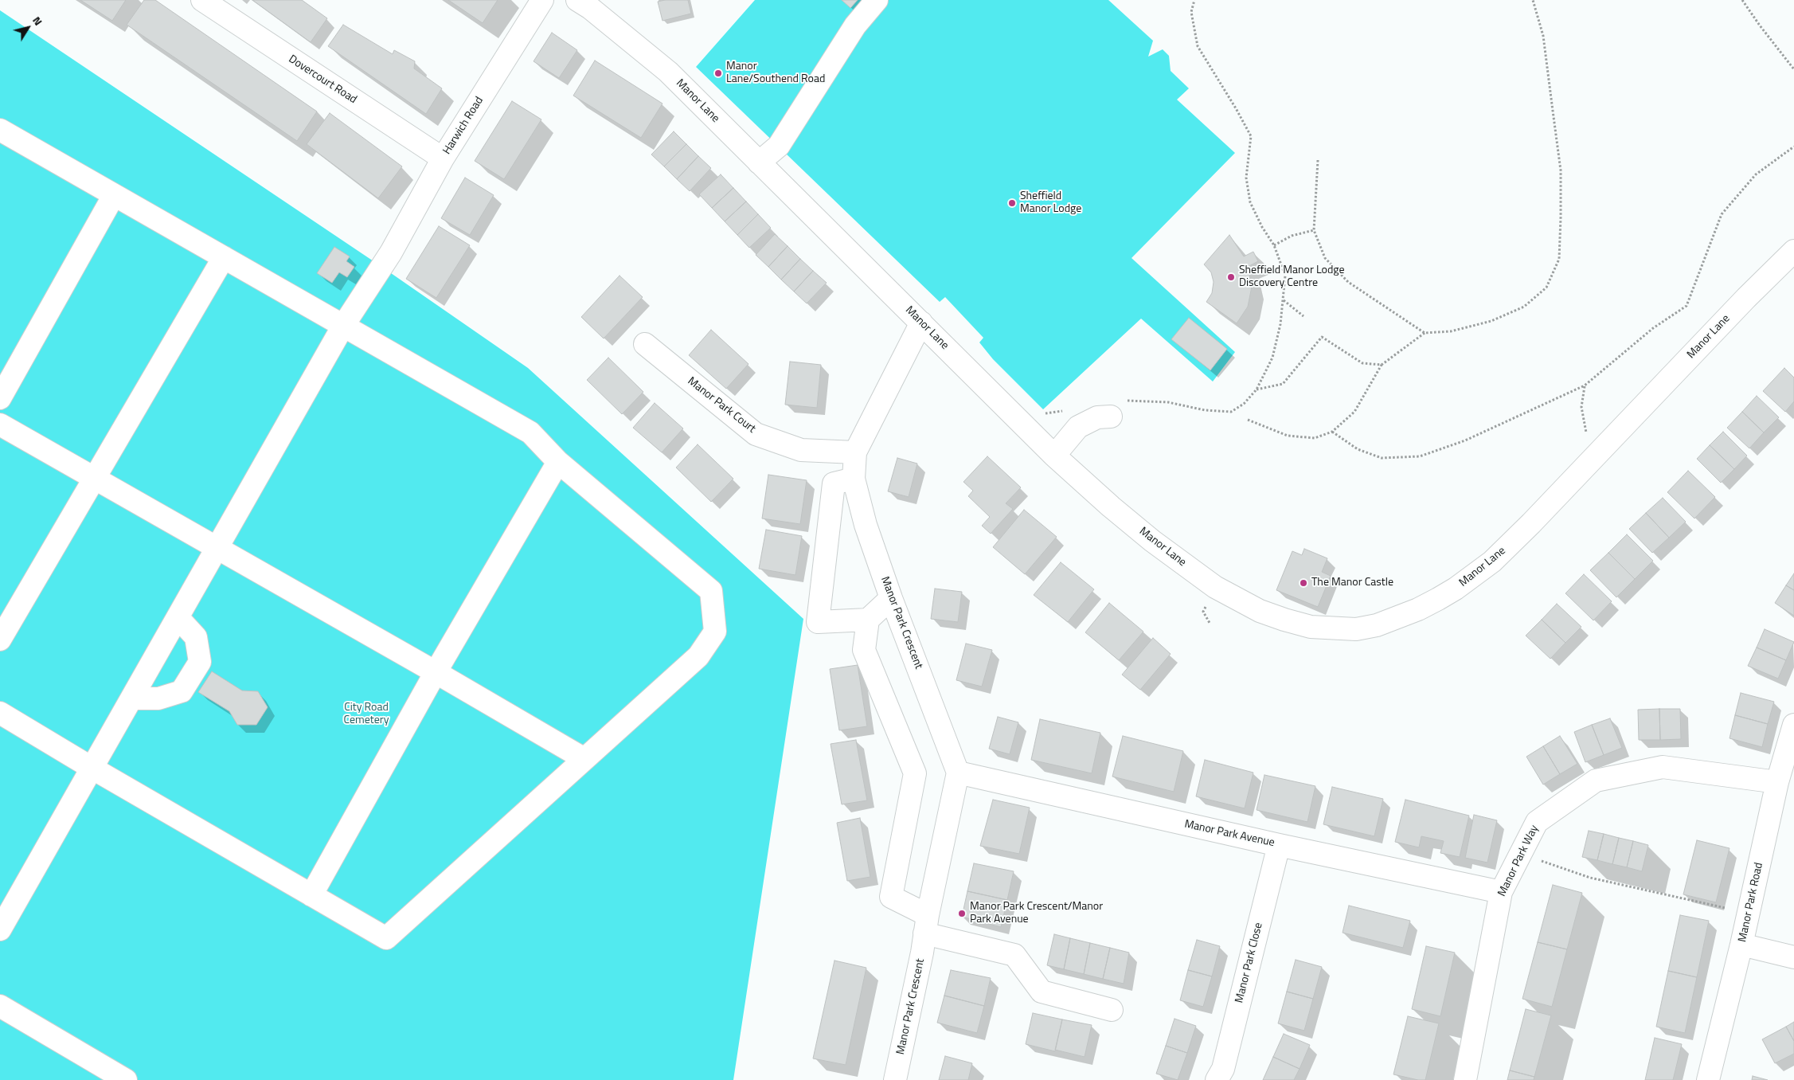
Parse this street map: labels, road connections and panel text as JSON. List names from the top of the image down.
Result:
{
  "streets": {
    "street": [
      "Dovercourt Road",
      "Manor Lane",
      "Harwich Road",
      "Manor Park Court",
      "Manor Park Crescent",
      "Manor Park Avenue",
      "Manor Park Way",
      "Manor Park Road",
      "Manor Park Close"
    ]
  },
  "crossings": [
    ["Dovercourt Road", "Harwich Road"],
    ["Manor Lane", "Manor Park Crescent"],
    ["Manor Park Court", "Manor Park Crescent"],
    ["Manor Park Crescent", "Manor Park Avenue"],
    ["Manor Park Avenue", "Manor Park Way"],
    ["Manor Park Avenue", "Manor Park Close"],
    ["Manor Park Way", "Manor Park Road"]
  ],
  "parks": ["City Road Cemetery"],
  "places": [
    "Manor Lane/Southend Road",
    "Sheffield Manor Lodge",
    "Sheffield Manor Lodge Discovery Centre",
    "The Manor Castle",
    "Manor Park Crescent/Manor Park Avenue"
  ],
  "north": "top right"
}
